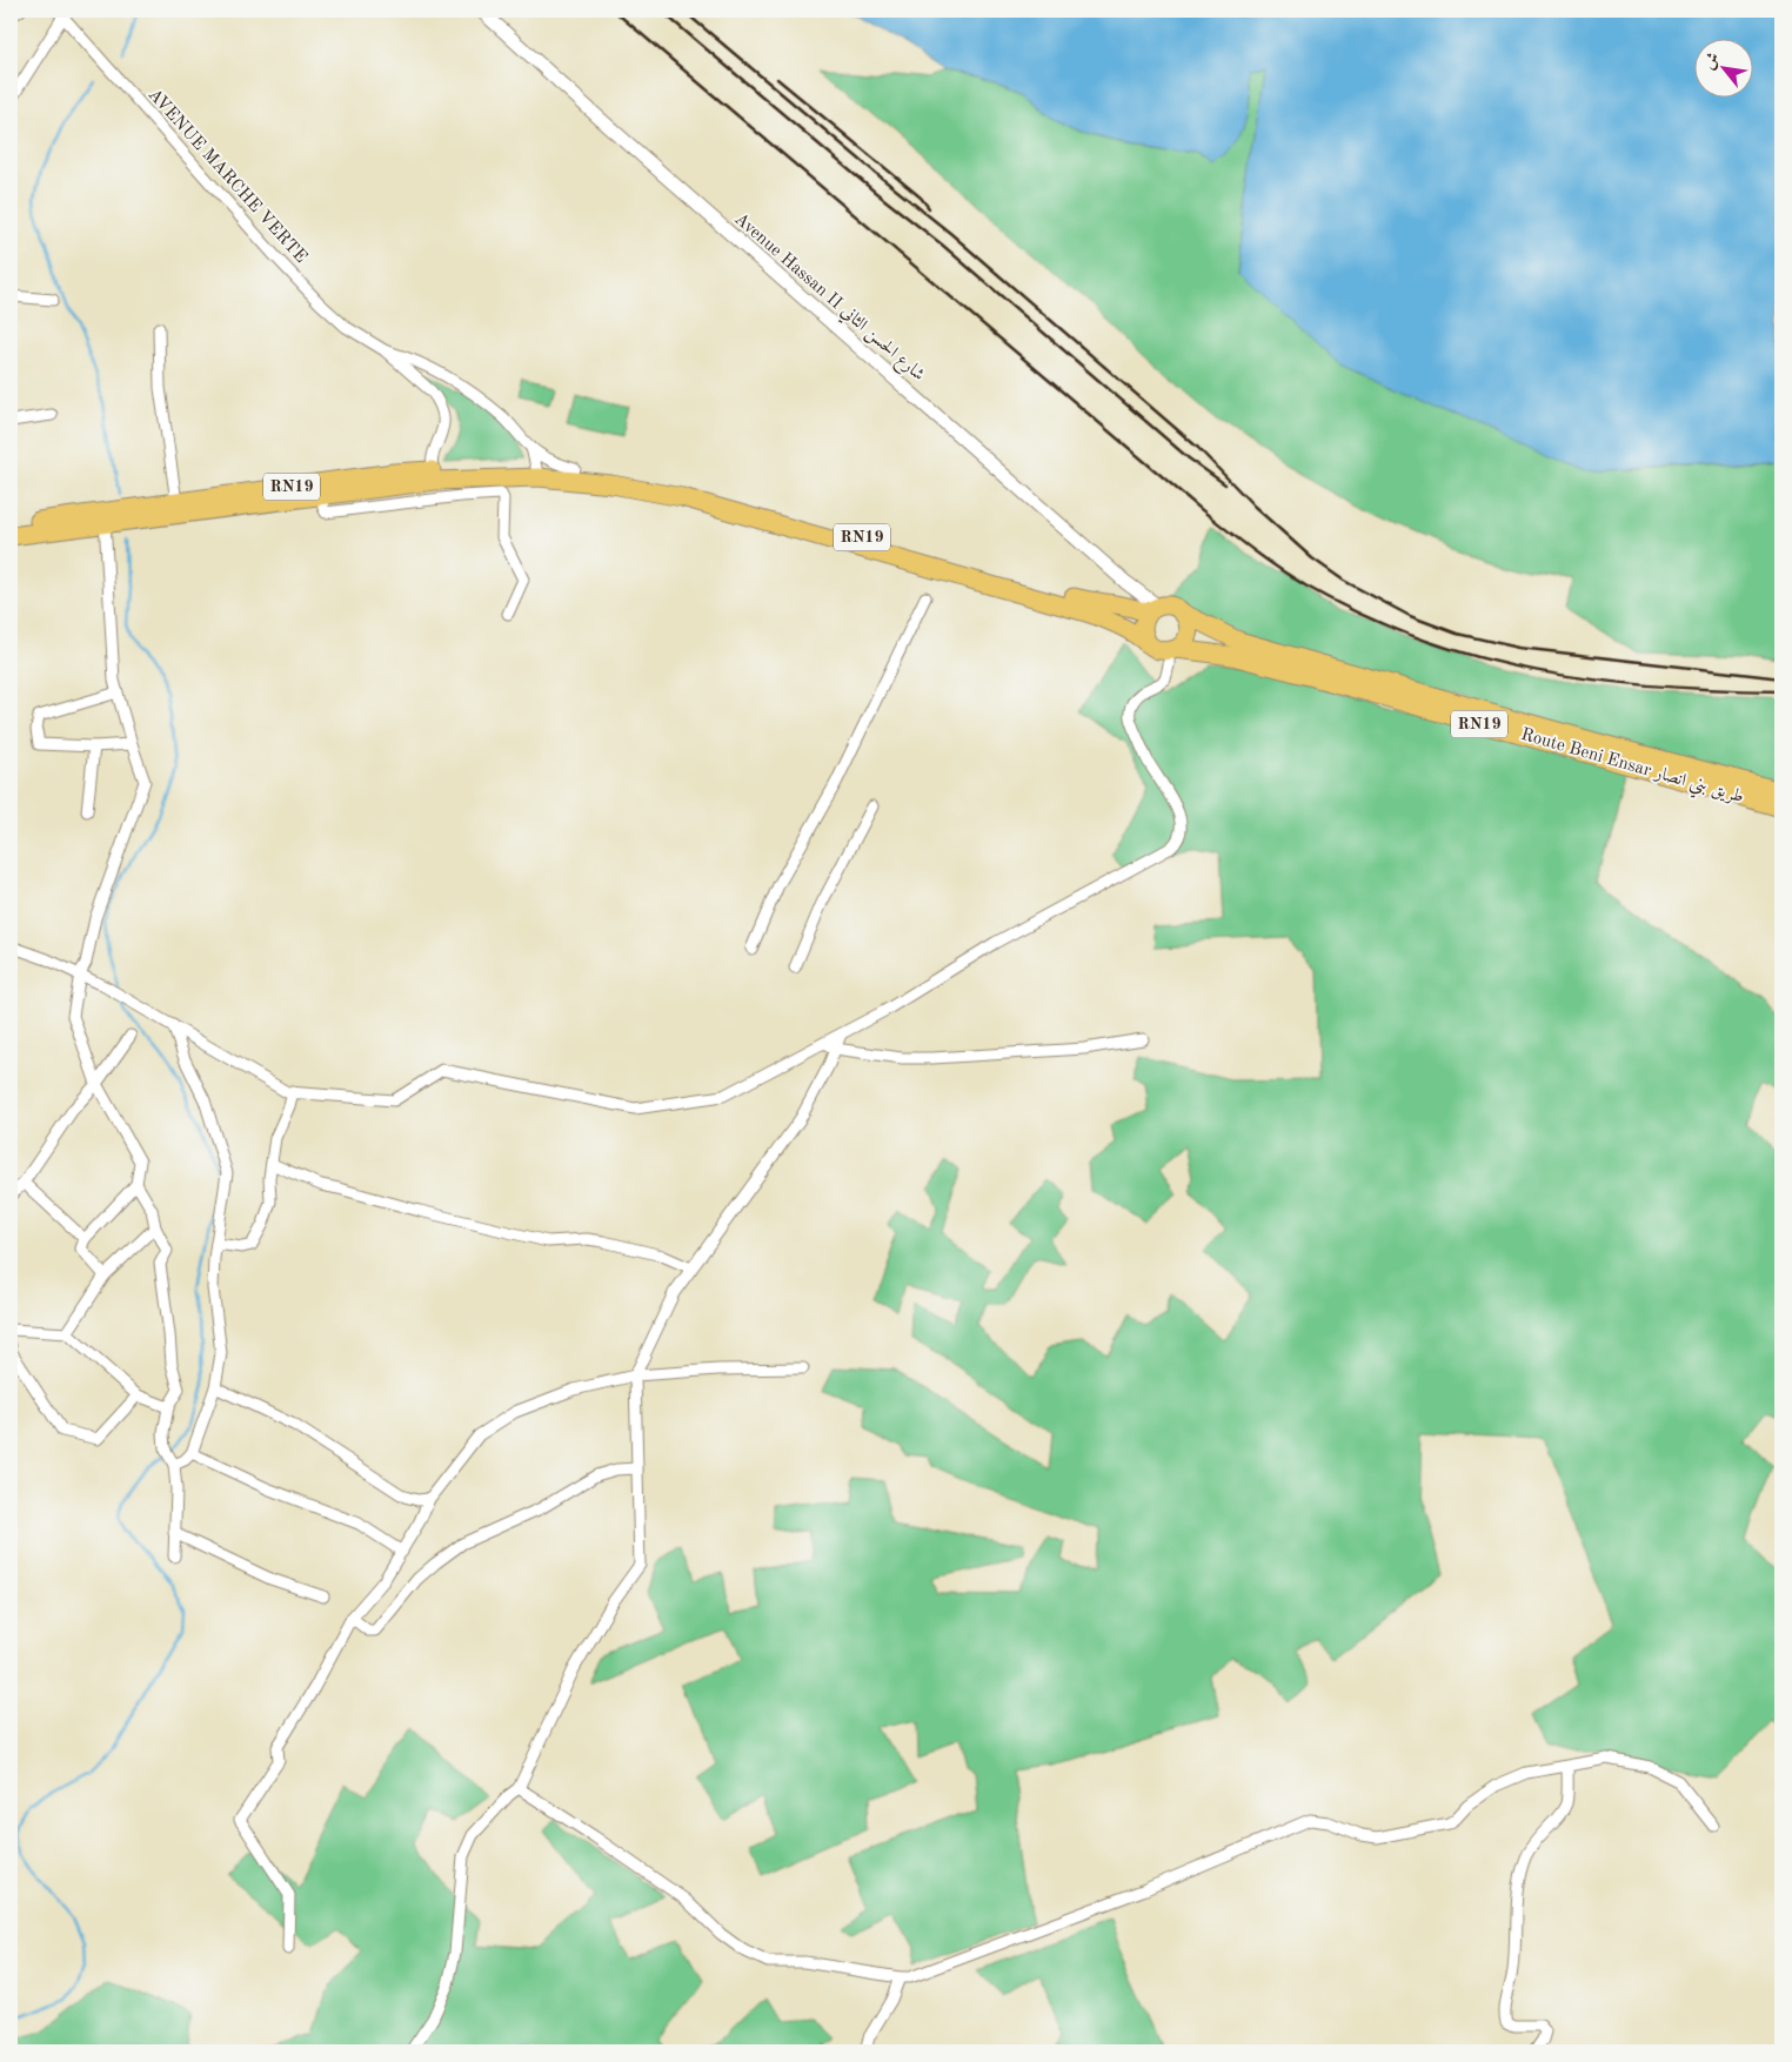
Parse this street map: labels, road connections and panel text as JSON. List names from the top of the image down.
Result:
{
  "streets": {
    "highway": ["RN19", "Route Beni Ensar طريق بني انصار"],
    "street": ["AVENUE MARCHE VERTE", "Avenue Hassan II شارع الحسن الثاني"]
  },
  "crossings": [
    ["Avenue Hassan II شارع الحسن الثاني", "RN19"],
    ["Avenue Hassan II شارع الحسن الثاني", "Route Beni Ensar طريق بني انصار"],
    ["RN19", "Route Beni Ensar طريق بني انصار"]
  ],
  "north": "top left"
}
